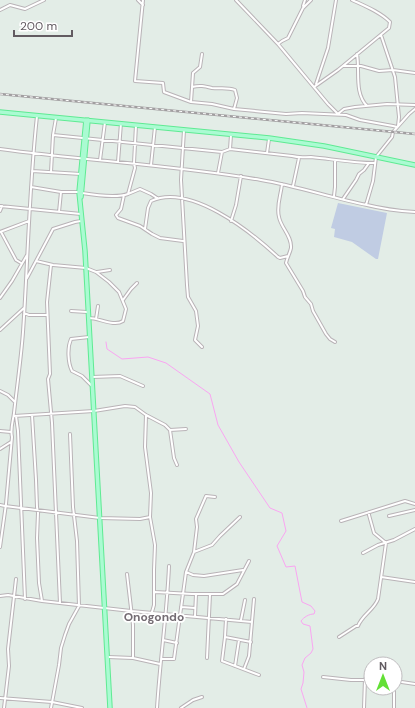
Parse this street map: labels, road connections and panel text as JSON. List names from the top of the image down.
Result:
{
  "districts": ["Onogondo"],
  "scale_bar": "200 m",
  "north": "top"
}
